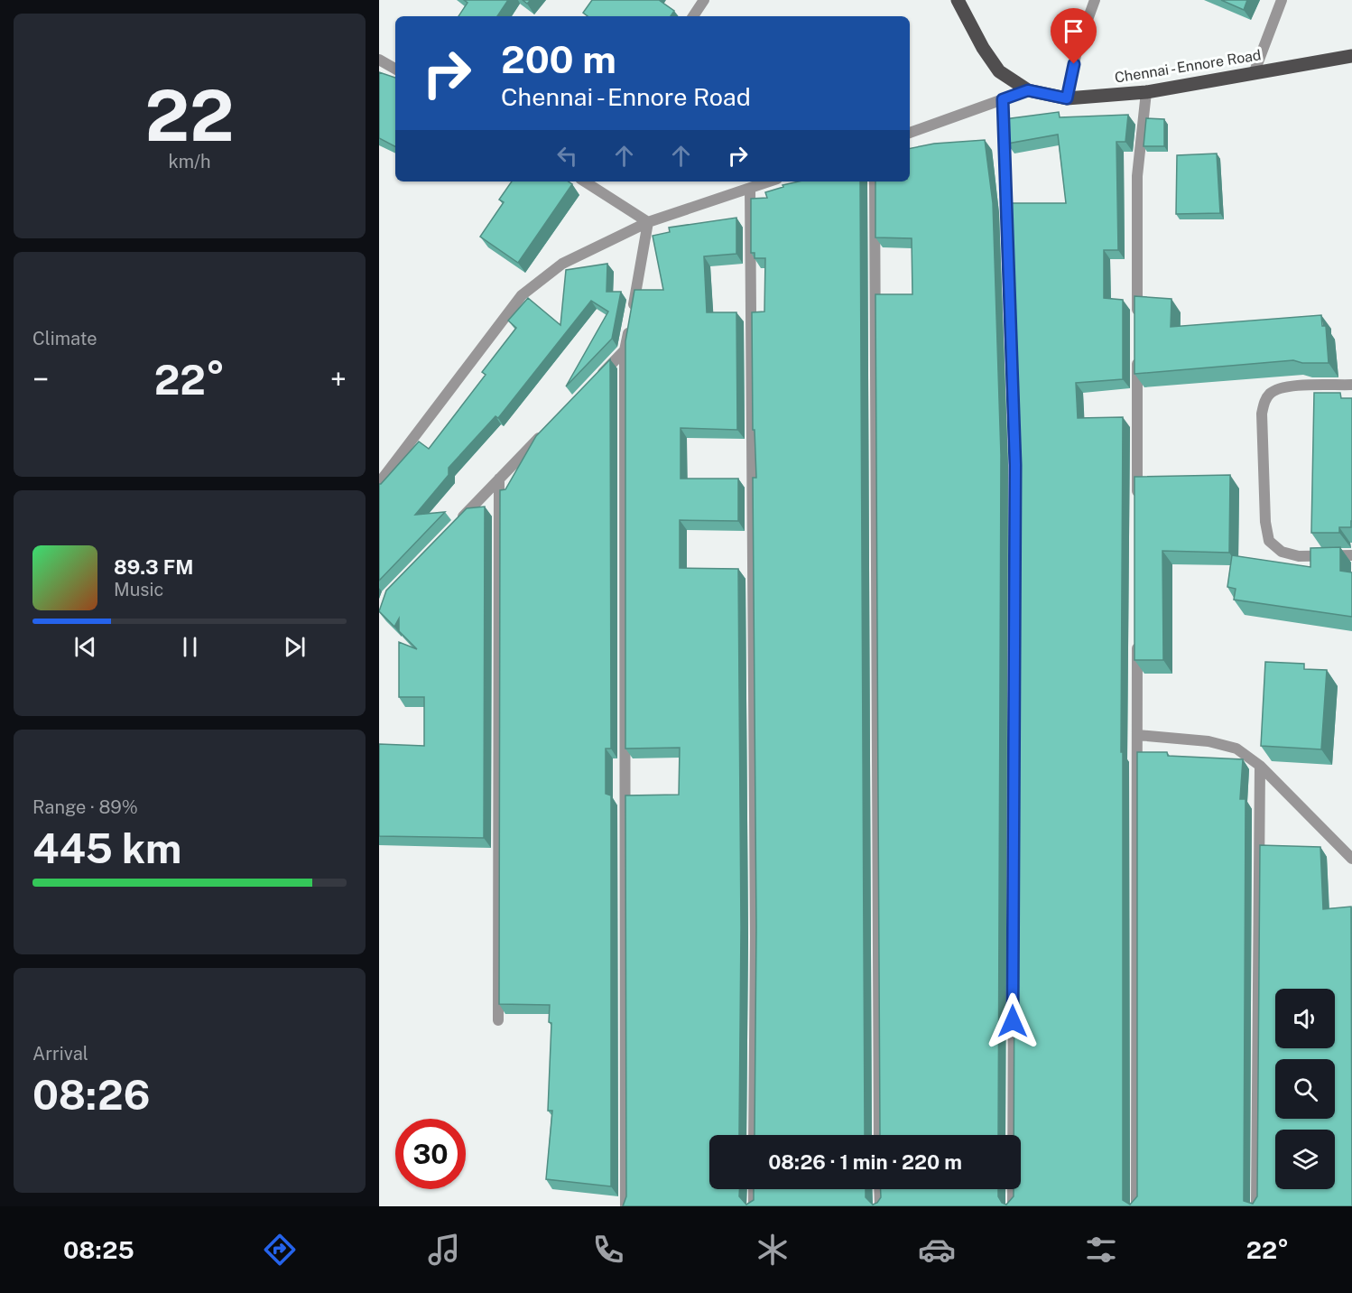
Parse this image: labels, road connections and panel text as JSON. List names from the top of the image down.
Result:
{
  "streets": {
    "main road": ["Chennai - Ennore Road"]
  },
  "page": {
    "tile": [
      ["22", "km/h"],
      "Climate",
      ["Range · 89%", "445 km"],
      ["Arrival", "08:26"]
    ],
    "turn": ["200 m", "Chennai - Ennore Road"],
    "heat": ["−", "22°", "+"],
    "song": ["89.3 FM", "Music"],
    "limit": "30",
    "trip": "08:26 · 1 min · 220 m",
    "tabs": ["08:25", "22°"]
  }
}
